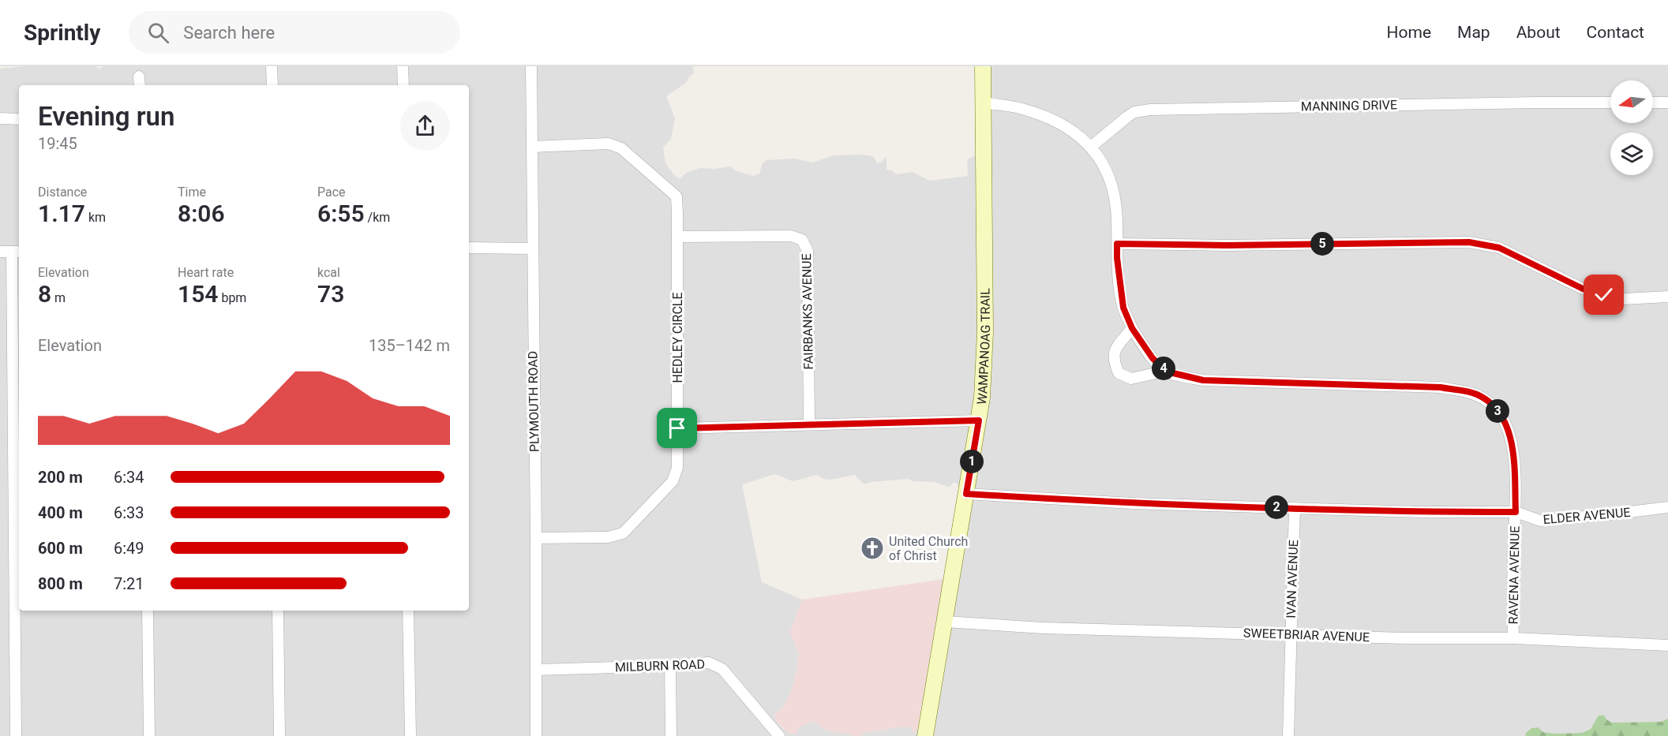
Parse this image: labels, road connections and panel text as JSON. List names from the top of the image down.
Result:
{
  "streets": {
    "main road": ["WAMPANOAG TRAIL"],
    "street": [
      "MANNING DRIVE",
      "FAIRBANKS AVENUE",
      "HEDLEY CIRCLE",
      "PLYMOUTH ROAD",
      "ELDER AVENUE",
      "RAVENA AVENUE",
      "IVAN AVENUE",
      "SWEETBRIAR AVENUE",
      "MILBURN ROAD"
    ]
  },
  "crossings": [
    ["FAIRBANKS AVENUE", "HEDLEY CIRCLE"],
    ["HEDLEY CIRCLE", "PLYMOUTH ROAD"],
    ["WAMPANOAG TRAIL", "ELDER AVENUE"],
    ["WAMPANOAG TRAIL", "SWEETBRIAR AVENUE"],
    ["PLYMOUTH ROAD", "MILBURN ROAD"],
    ["ELDER AVENUE", "RAVENA AVENUE"],
    ["ELDER AVENUE", "IVAN AVENUE"],
    ["RAVENA AVENUE", "SWEETBRIAR AVENUE"],
    ["IVAN AVENUE", "SWEETBRIAR AVENUE"]
  ],
  "places": {
    "church": ["United Church of Christ"]
  },
  "north": "left",
  "page": {
    "header": "Sprintly",
    "search": "Search here",
    "nav": [
      "Home",
      "Map",
      "About",
      "Contact"
    ],
    "heading": ["Evening run", "19:45"],
    "stats": [
      ["Distance", "1.17 km"],
      ["Time", "8:06"],
      ["Pace", "6:55 /km"],
      ["Elevation", "8 m"],
      ["Heart rate", "154 bpm"],
      ["kcal", "73"]
    ],
    "pins": [
      "5",
      "4",
      "3",
      "1",
      "2"
    ],
    "chart": ["Elevation", "135–142 m"],
    "list": [
      {
        "name": "200 m",
        "note": "6:34"
      },
      {
        "name": "400 m",
        "note": "6:33"
      },
      {
        "name": "600 m",
        "note": "6:49"
      },
      {
        "name": "800 m",
        "note": "7:21"
      }
    ]
  }
}
